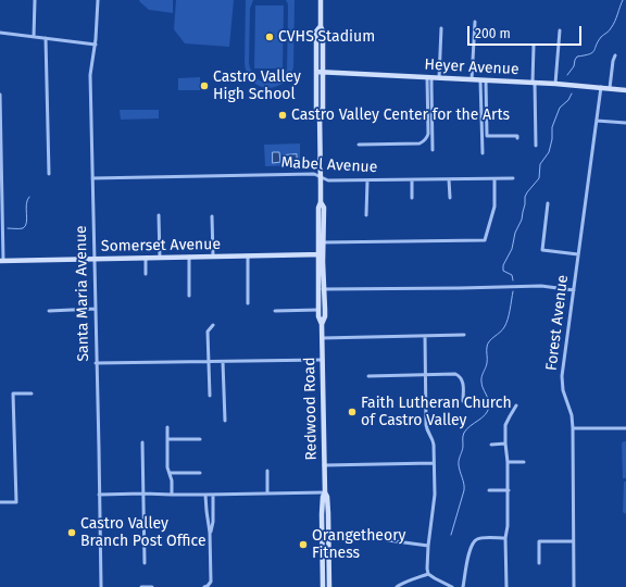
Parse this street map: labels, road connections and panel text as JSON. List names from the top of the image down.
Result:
{
  "streets": {
    "main road": ["Heyer Avenue", "Somerset Avenue", "Redwood Road"],
    "street": ["Mabel Avenue", "Santa Maria Avenue", "Forest Avenue"]
  },
  "crossings": [
    ["Heyer Avenue", "Forest Avenue"],
    ["Heyer Avenue", "Redwood Road"],
    ["Mabel Avenue", "Santa Maria Avenue"],
    ["Mabel Avenue", "Redwood Road"],
    ["Somerset Avenue", "Santa Maria Avenue"],
    ["Somerset Avenue", "Redwood Road"]
  ],
  "places": [
    "CVHS Stadium",
    "Castro Valley High School",
    "Castro Valley Center for the Arts",
    "Faith Lutheran Church of Castro Valley",
    "Castro Valley Branch Post Office",
    "Orangetheory Fitness"
  ],
  "scale_bar": "200 m"
}
